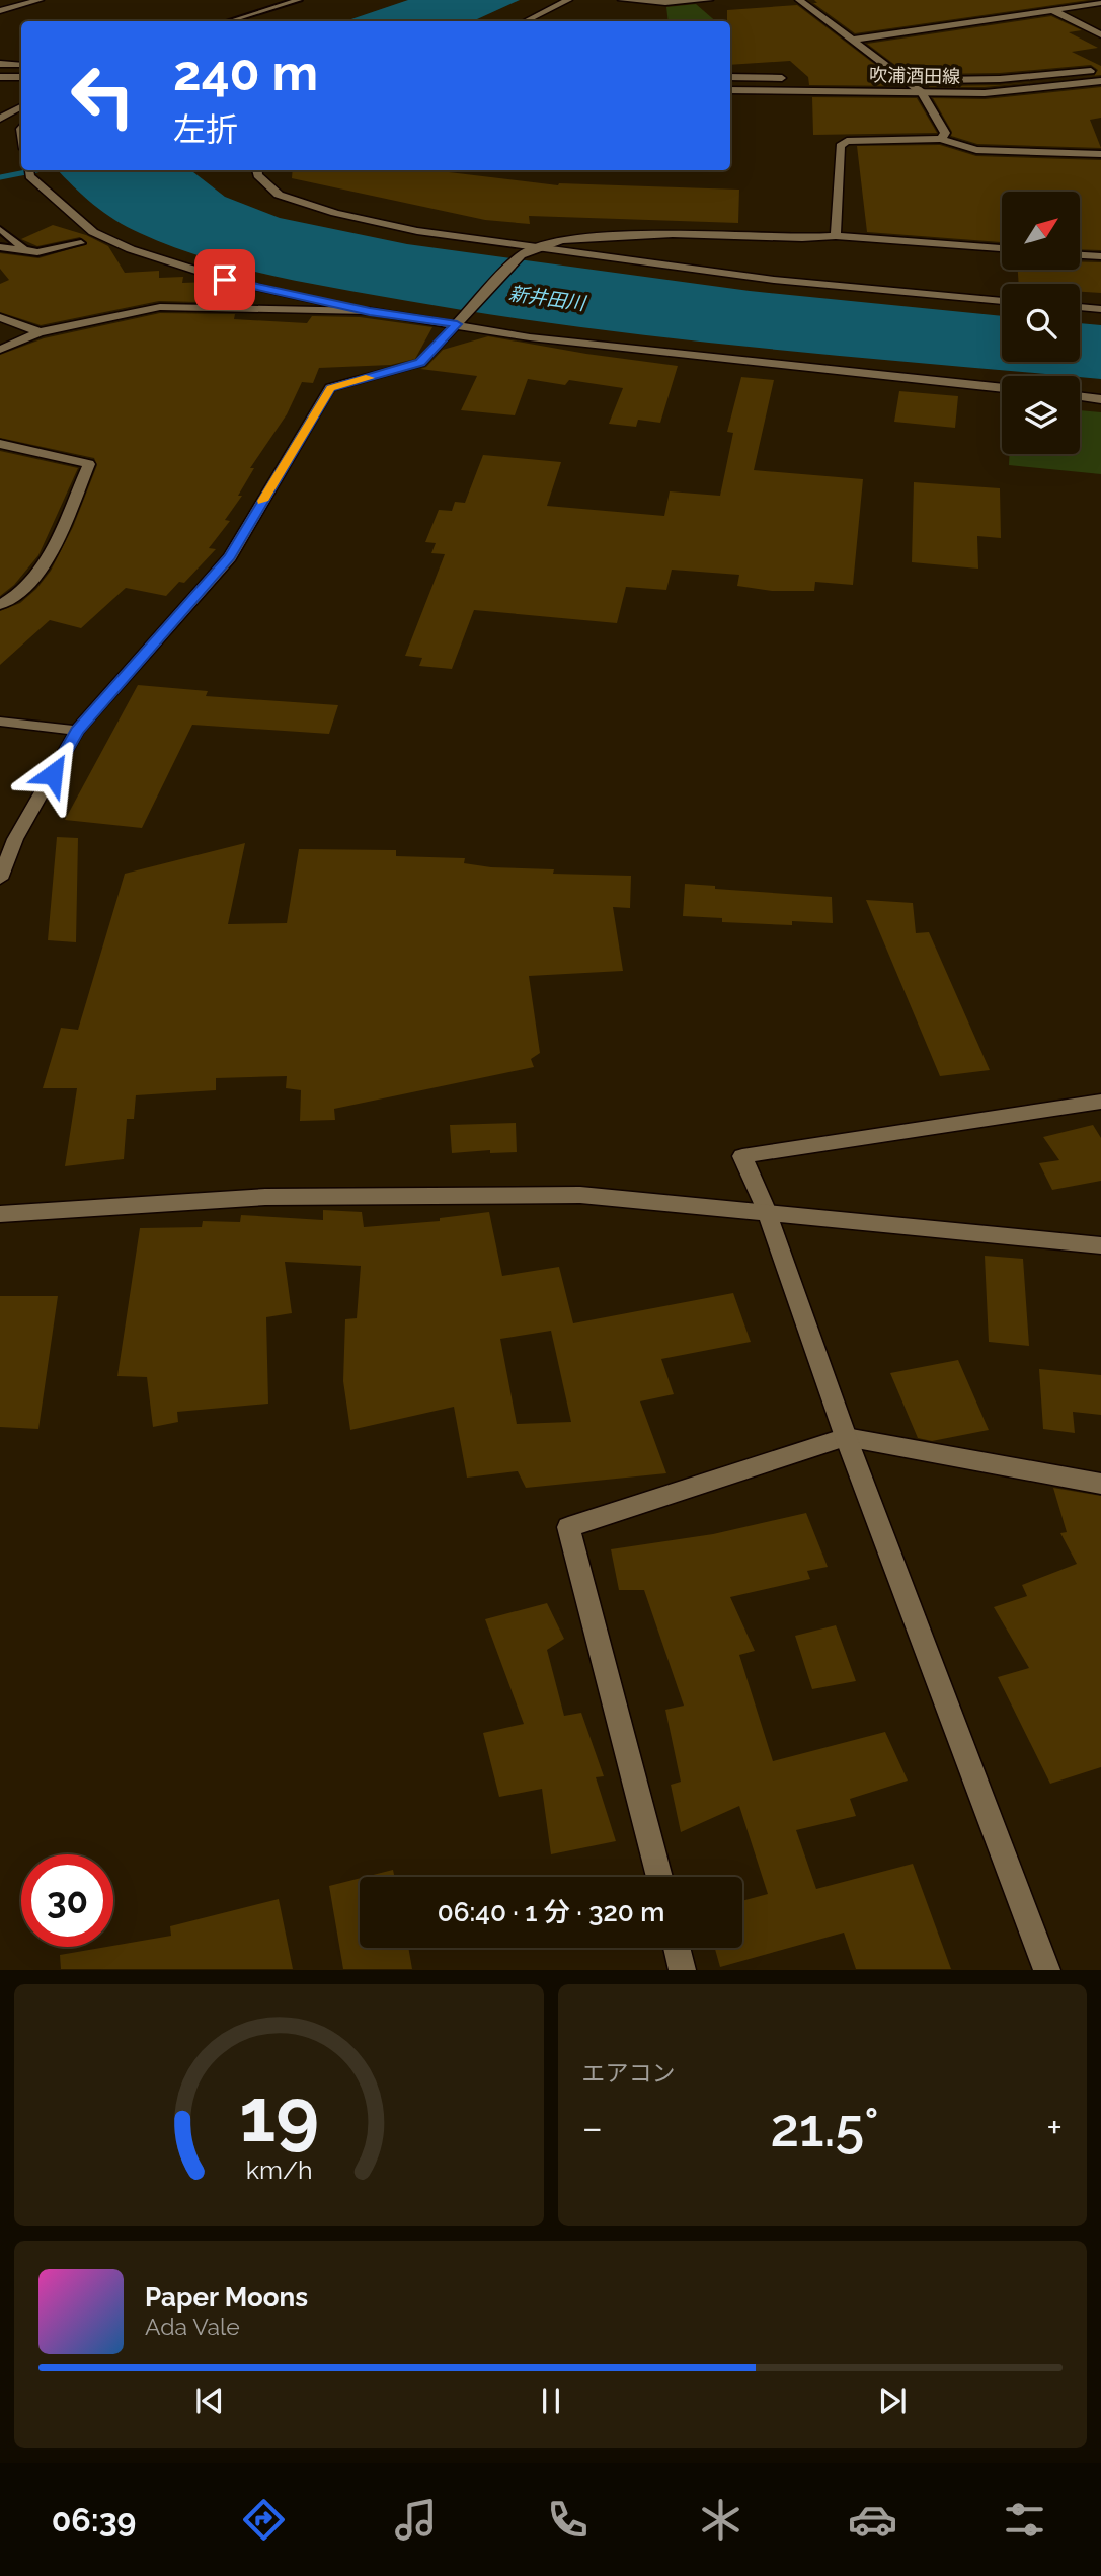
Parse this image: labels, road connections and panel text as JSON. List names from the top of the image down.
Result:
{
  "streets": {
    "street": ["吹浦酒田線"]
  },
  "water": ["新井田川"],
  "north": "top right",
  "page": {
    "turn": ["240 m", "左折"],
    "limit": "30",
    "trip": "06:40 · 1 分 · 320 m",
    "tile": "エアコン",
    "heat": ["−", "21.5°", "+"],
    "song": ["Paper Moons", "Ada Vale"],
    "tabs": "06:39",
    "gauge": ["19", "km/h"]
  }
}
